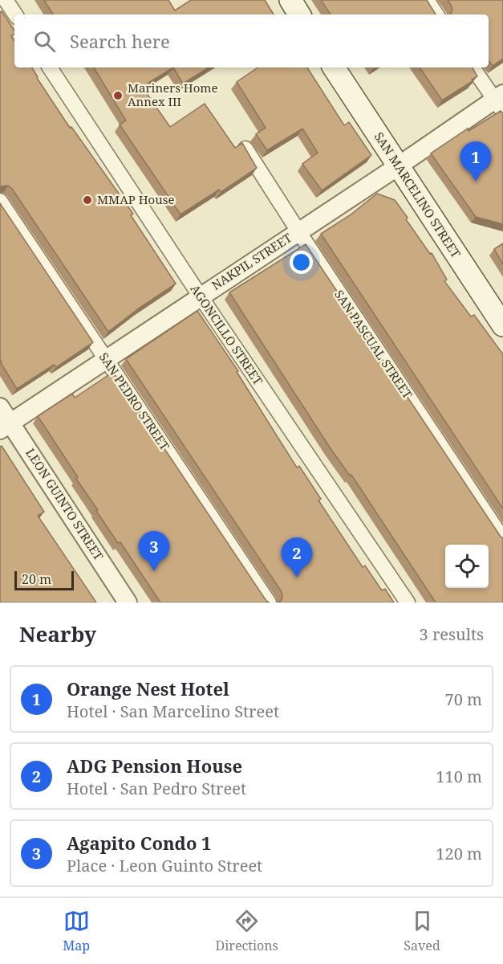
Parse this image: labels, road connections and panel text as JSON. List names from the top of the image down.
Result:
{
  "streets": {
    "main road": ["SAN MARCELINO STREET"],
    "street": [
      "NAKPIL STREET",
      "AGONCILLO STREET",
      "SAN PASCUAL STREET",
      "SAN PEDRO STREET",
      "LEON GUINTO STREET"
    ]
  },
  "crossings": [
    ["SAN MARCELINO STREET", "NAKPIL STREET"],
    ["NAKPIL STREET", "AGONCILLO STREET"],
    ["NAKPIL STREET", "SAN PASCUAL STREET"],
    ["NAKPIL STREET", "SAN PEDRO STREET"],
    ["NAKPIL STREET", "LEON GUINTO STREET"]
  ],
  "places": ["Mariners Home Annex III", "MMAP House"],
  "scale_bar": "20 m",
  "page": {
    "search": "Search here",
    "pins": ["1", "3", "2"],
    "scale": "20 m",
    "heading": ["Nearby", "3 results"],
    "list": [
      {
        "mark": "1",
        "name": "Orange Nest Hotel",
        "note": "Hotel · San Marcelino Street",
        "value": "70 m"
      },
      {
        "mark": "2",
        "name": "ADG Pension House",
        "note": "Hotel · San Pedro Street",
        "value": "110 m"
      },
      {
        "mark": "3",
        "name": "Agapito Condo 1",
        "note": "Place · Leon Guinto Street",
        "value": "120 m"
      }
    ],
    "nav": ["Map", "Directions", "Saved"]
  }
}
